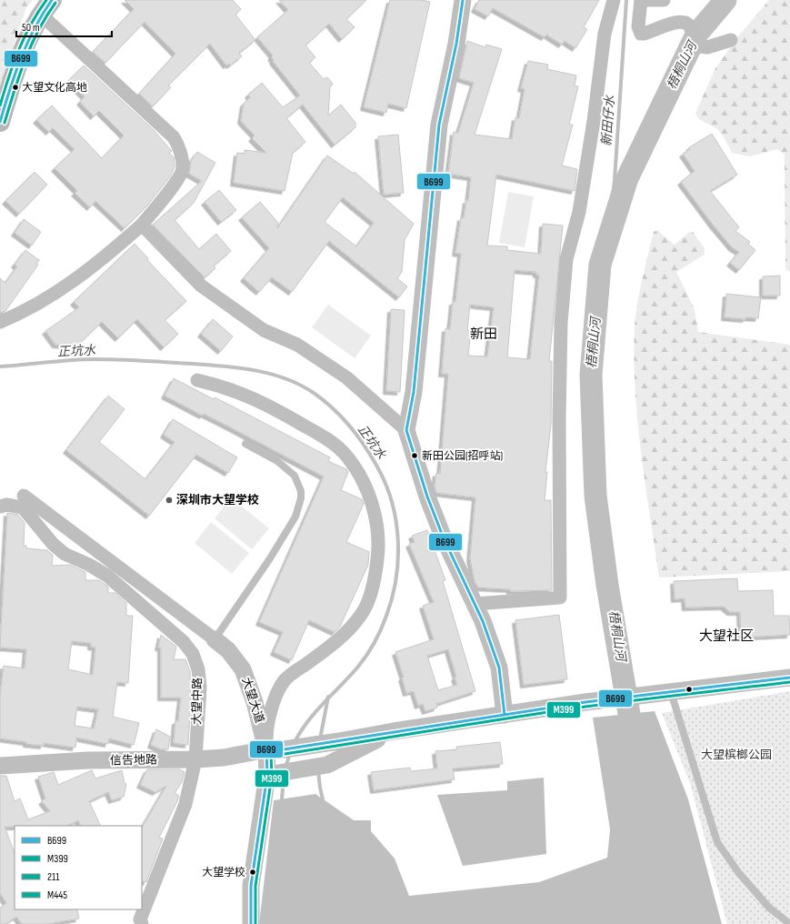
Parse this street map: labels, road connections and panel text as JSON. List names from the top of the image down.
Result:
{
  "streets": {
    "street": ["大望大道", "大望中路", "信告地路"]
  },
  "crossings": [
    ["大望大道", "信告地路"],
    ["大望中路", "信告地路"]
  ],
  "districts": ["新田", "大望社区"],
  "water": ["梧桐山河", "新田仔水", "正坑水"],
  "parks": ["大望槟榔公园"],
  "places": [
    "大望文化高地",
    "新田公园(招呼站)",
    "深圳市大望学校",
    "大望学校"
  ],
  "lines": [
    "transit line B699",
    "transit line M445",
    "transit line 211",
    "transit line M399"
  ],
  "legend": [
    "B699",
    "M399",
    "211",
    "M445"
  ],
  "scale_bar": "50 m"
}
